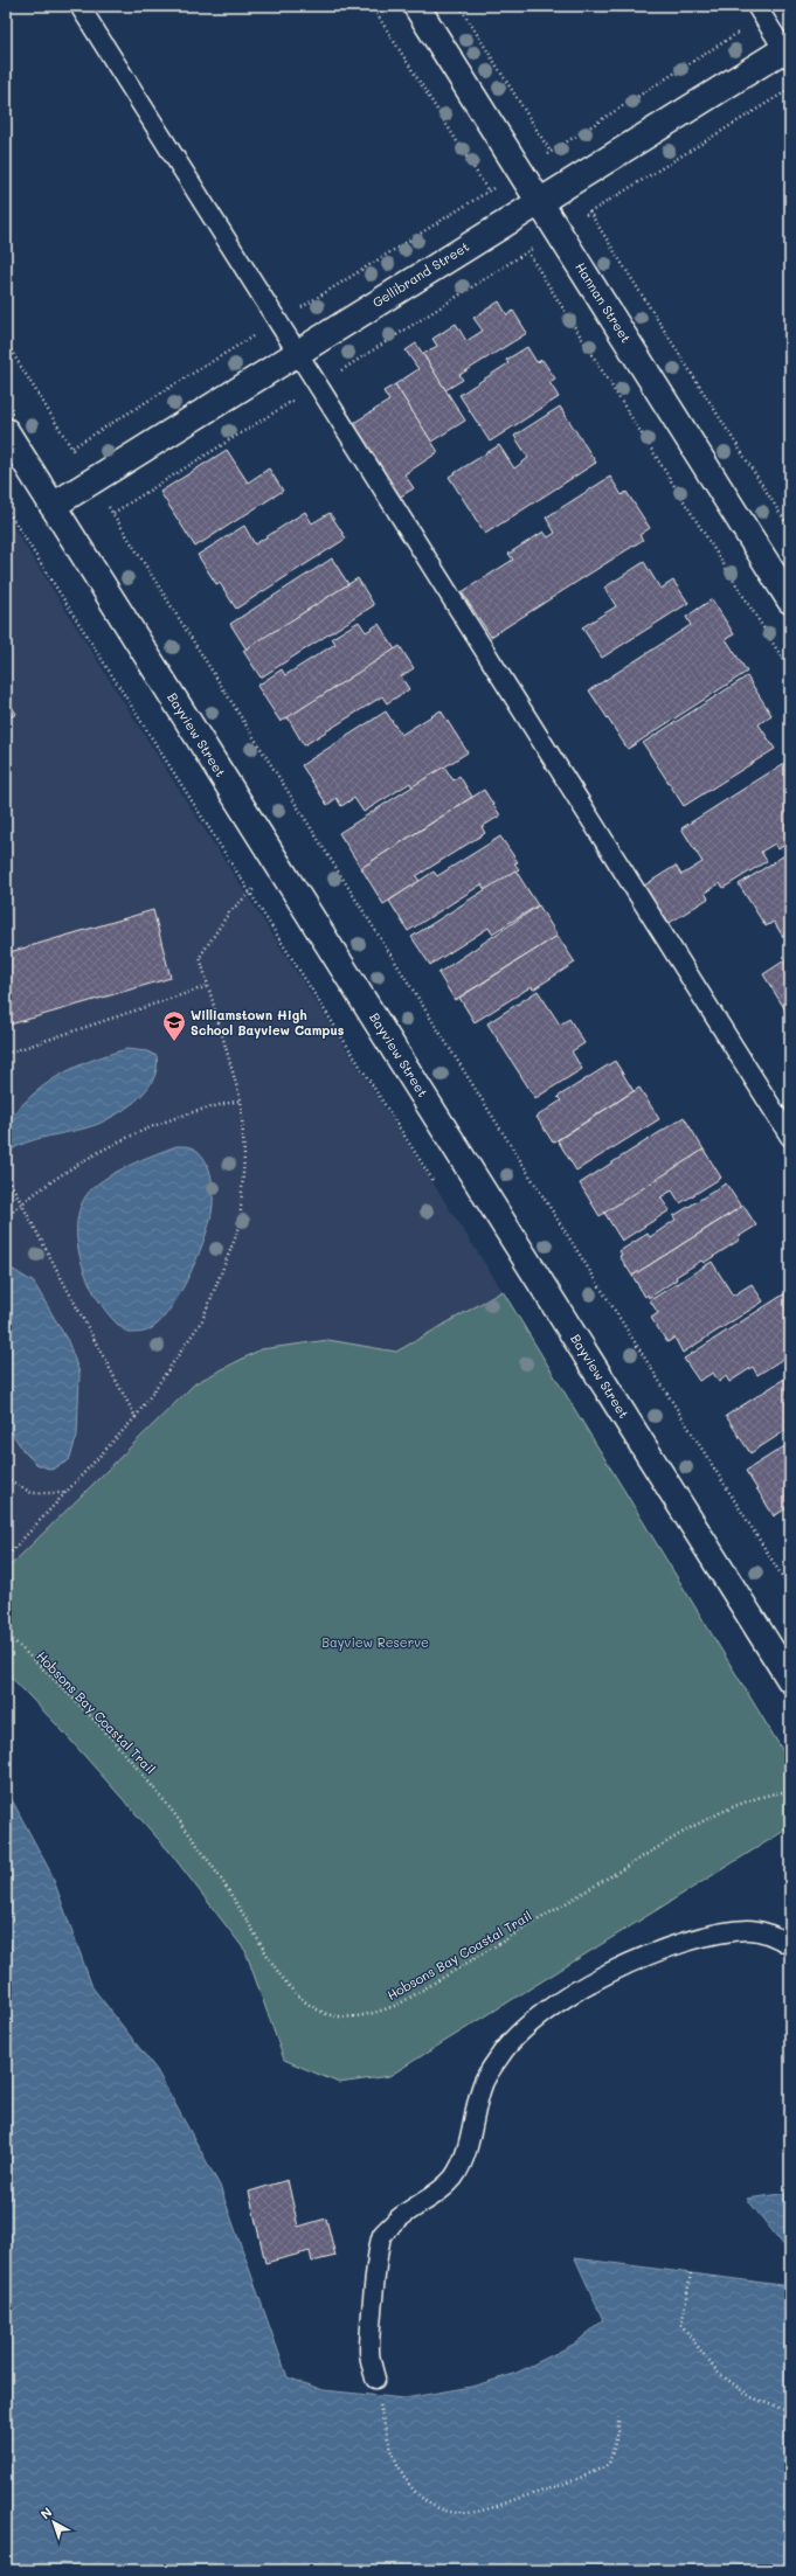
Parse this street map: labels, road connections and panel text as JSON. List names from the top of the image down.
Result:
{
  "streets": {
    "street": ["Gellibrand Street", "Hannan Street", "Bayview Street"],
    "path": ["Hobsons Bay Coastal Trail"]
  },
  "crossings": [
    ["Gellibrand Street", "Hannan Street"],
    ["Gellibrand Street", "Bayview Street"]
  ],
  "parks": ["Bayview Reserve"],
  "places": {
    "school or university": ["Williamstown High School Bayview Campus"]
  },
  "north": "top left"
}
